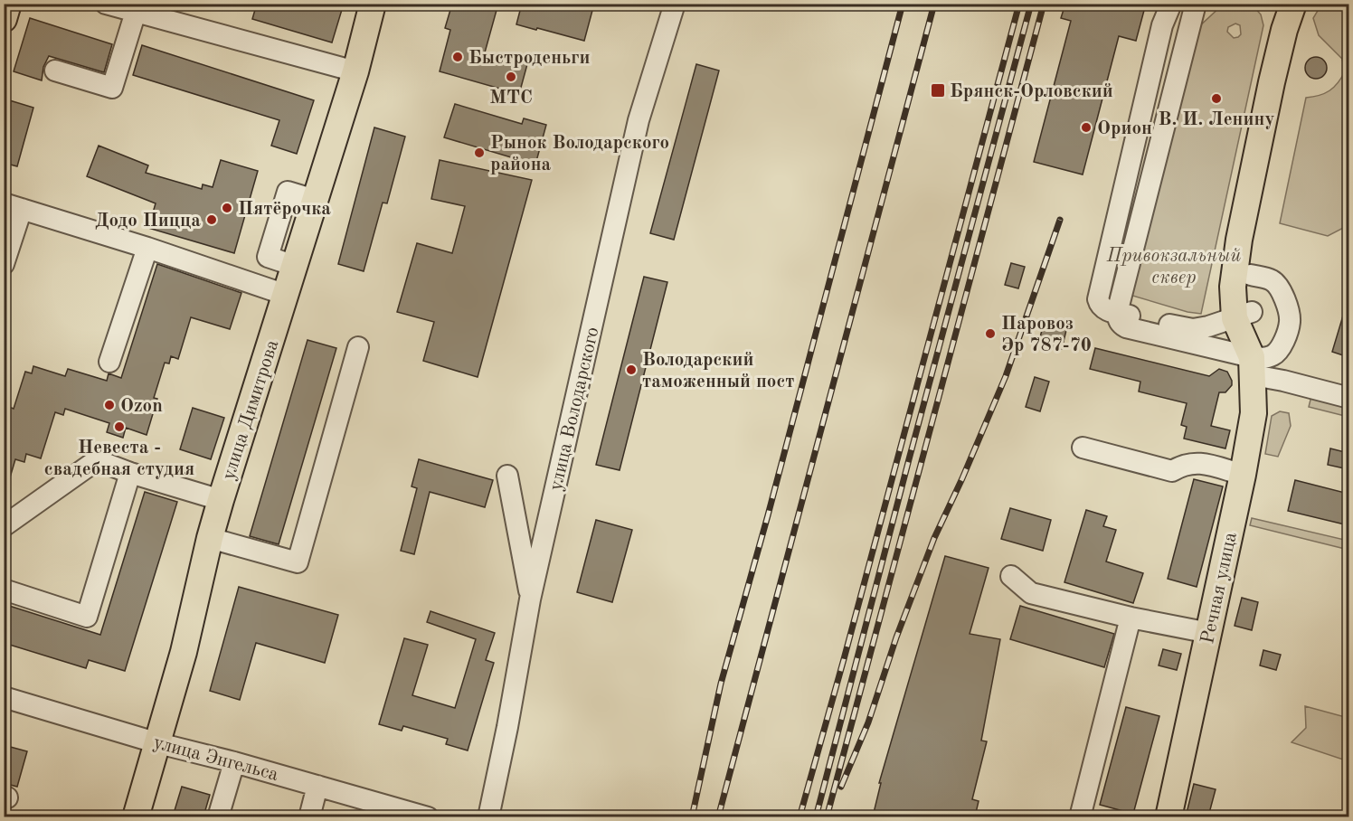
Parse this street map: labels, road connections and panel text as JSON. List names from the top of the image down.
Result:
{
  "streets": {
    "main road": ["улица Димитрова", "Речная улица"],
    "street": ["улица Володарского", "улица Энгельса"]
  },
  "crossings": [
    ["улица Димитрова", "улица Энгельса"]
  ],
  "parks": ["Привокзальный сквер"],
  "places": {
    "other": [
      "Быстроденьги",
      "МТС",
      "В. И. Ленину",
      "Орион",
      "Рынок Володарского района",
      "Пятёрочка",
      "Додо Пицца",
      "Паровоз Эр 787-70",
      "Володарский таможенный пост",
      "Ozon",
      "Невеста - свадебная студия"
    ],
    "transit": ["Брянск-Орловский"]
  }
}
